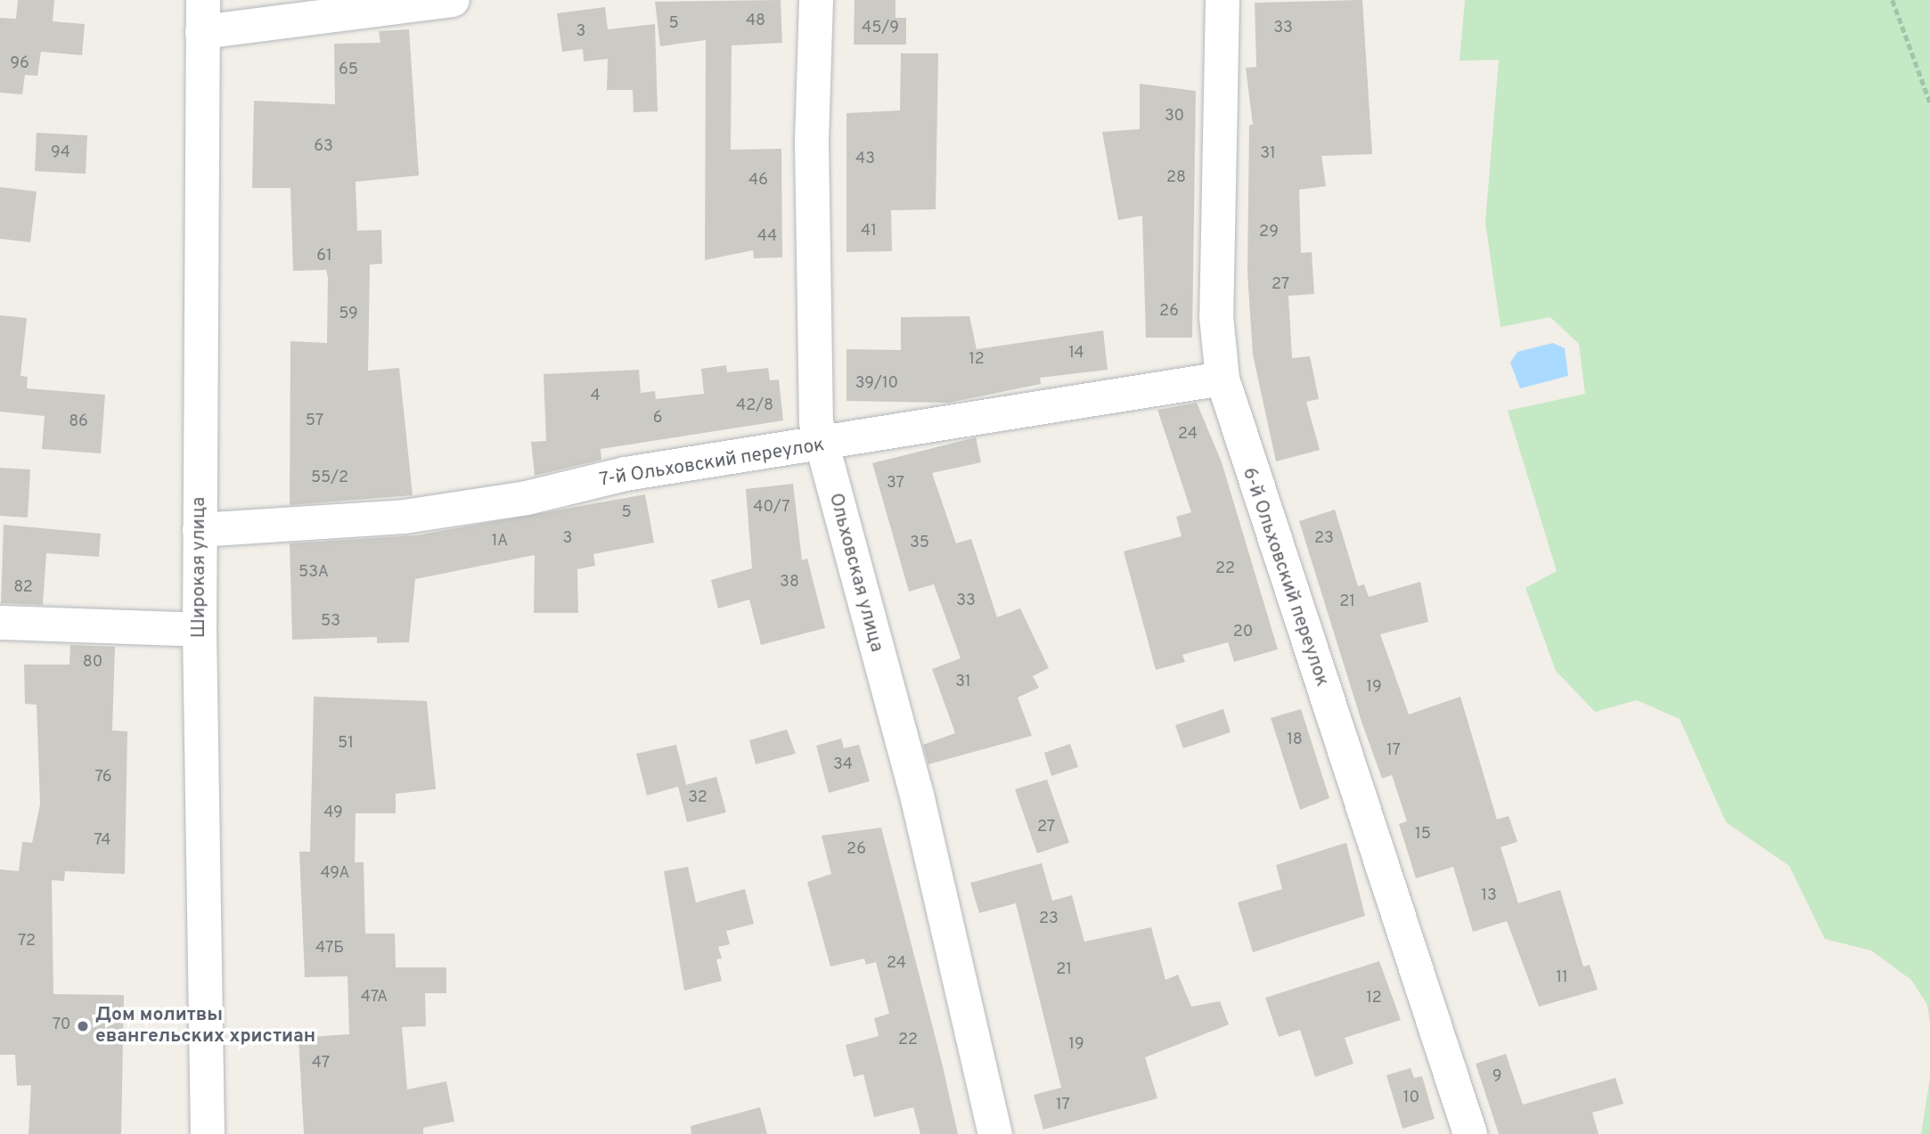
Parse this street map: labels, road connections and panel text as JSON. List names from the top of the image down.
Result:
{
  "streets": {
    "street": [
      "7-й Ольховский переулок",
      "Широкая улица",
      "Ольховская улица",
      "6-й Ольховский переулок"
    ]
  },
  "crossings": [
    ["7-й Ольховский переулок", "Широкая улица"],
    ["7-й Ольховский переулок", "Ольховская улица"],
    ["7-й Ольховский переулок", "6-й Ольховский переулок"]
  ],
  "places": ["Дом молитвы евангельских христиан"],
  "house_numbers": [
    "48",
    "5",
    "45/9",
    "33",
    "3",
    "96",
    "65",
    "30",
    "63",
    "94",
    "31",
    "43",
    "28",
    "46",
    "41",
    "29",
    "44",
    "61",
    "27",
    "26",
    "59",
    "14",
    "12",
    "39/10",
    "4",
    "42/8",
    "6",
    "57",
    "86",
    "24",
    "55/2",
    "37",
    "40/7",
    "5",
    "3",
    "23",
    "1А",
    "35",
    "22",
    "53А",
    "38",
    "82",
    "33",
    "21",
    "53",
    "20",
    "80",
    "31",
    "19",
    "18",
    "51",
    "17",
    "34",
    "76",
    "32",
    "49",
    "27",
    "15",
    "74",
    "26",
    "49А",
    "13",
    "23",
    "72",
    "47Б",
    "24",
    "21",
    "11",
    "47А",
    "12",
    "70",
    "22",
    "19",
    "47",
    "9",
    "10",
    "17"
  ]
}
